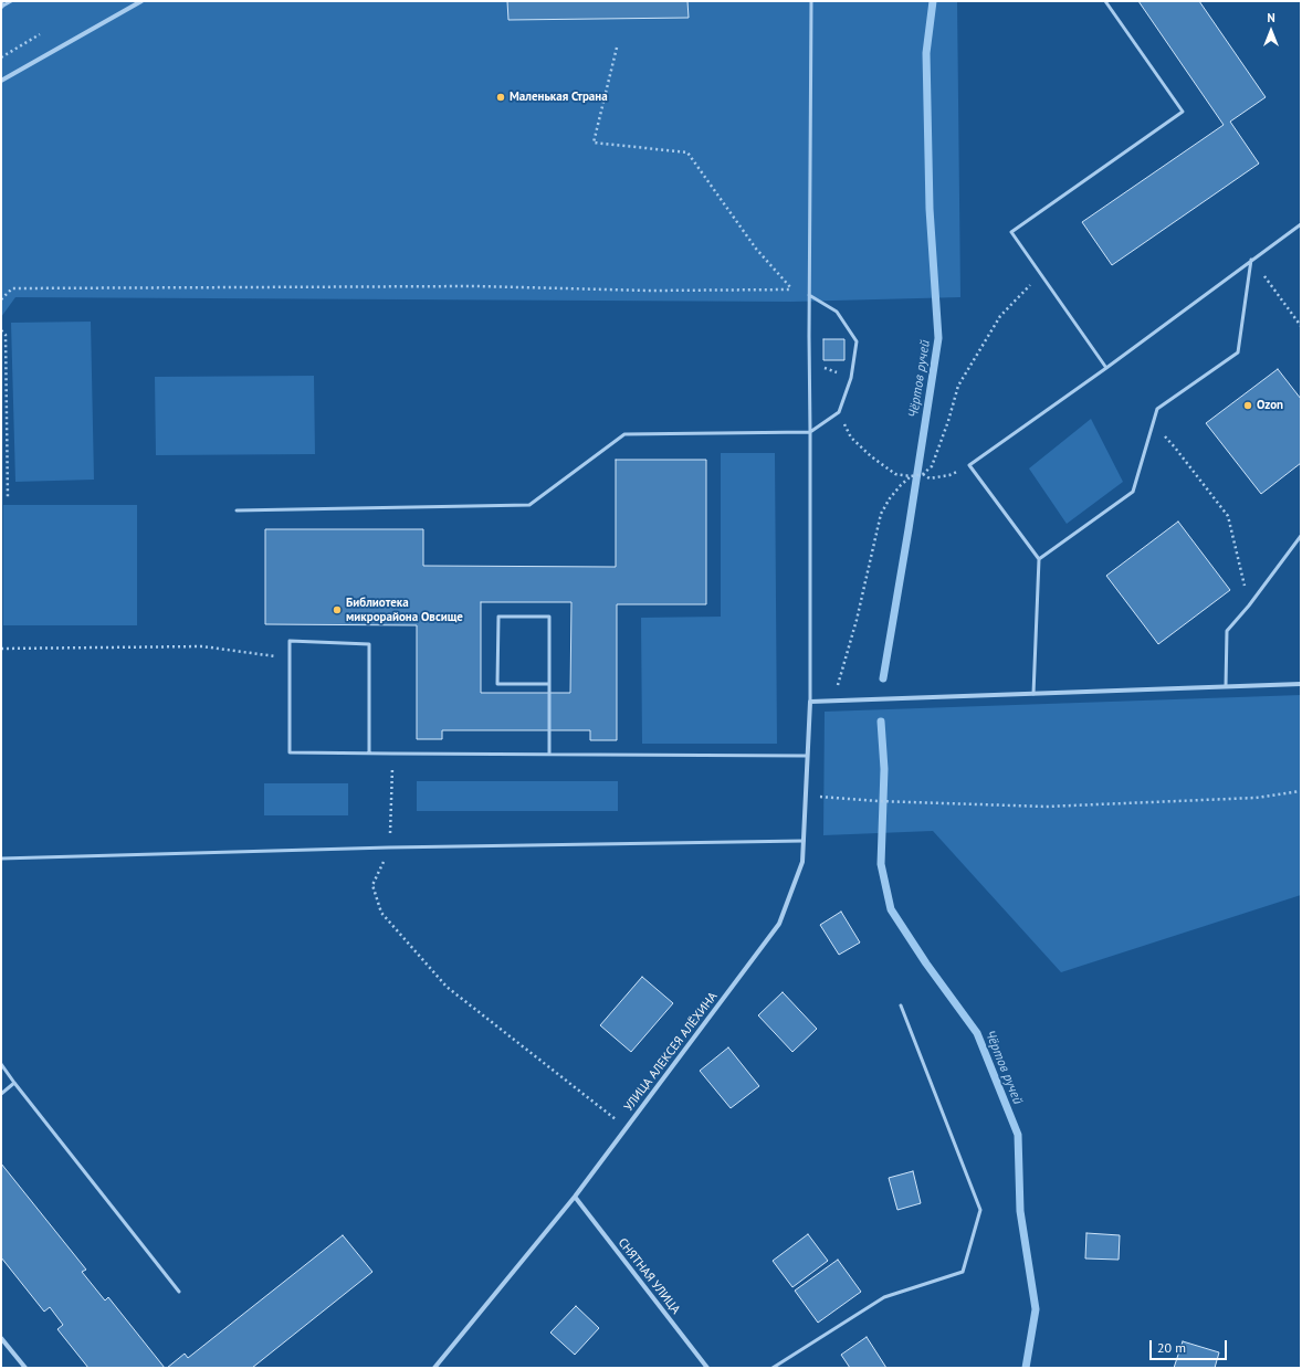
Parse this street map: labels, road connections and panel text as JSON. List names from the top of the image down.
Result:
{
  "streets": {
    "street": ["УЛИЦА АЛЕКСЕЯ АЛЁХИНА", "СНЯТНАЯ УЛИЦА"]
  },
  "crossings": [
    ["УЛИЦА АЛЕКСЕЯ АЛЁХИНА", "СНЯТНАЯ УЛИЦА"]
  ],
  "water": ["Чёртов ручей"],
  "places": ["Маленькая Страна", "Ozon", "Библиотека микрорайона Овсище"],
  "scale_bar": "20 m",
  "north": "top"
}
